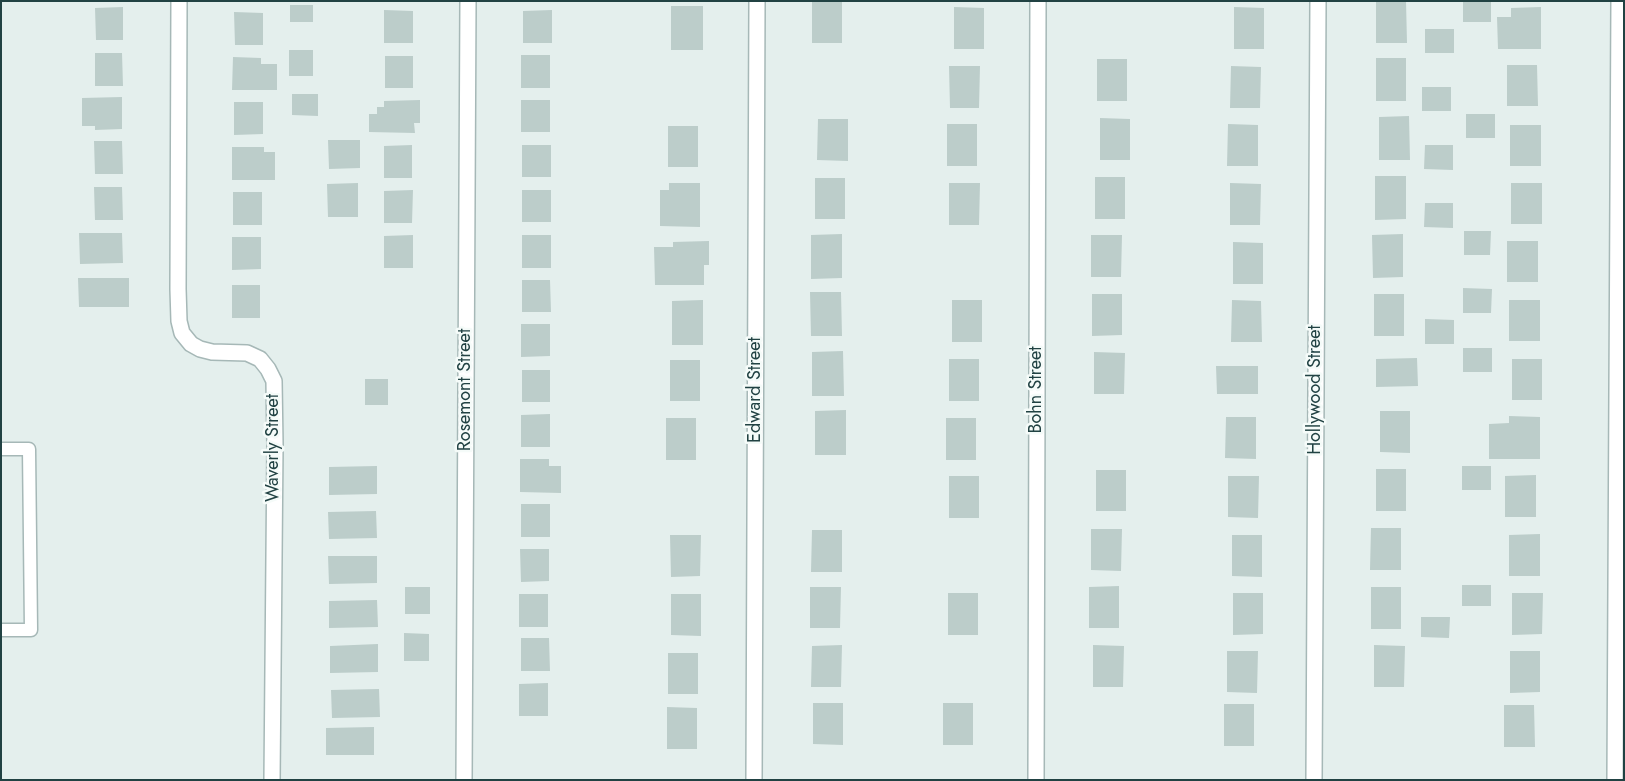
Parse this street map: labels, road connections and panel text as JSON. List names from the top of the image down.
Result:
{
  "streets": {
    "street": [
      "Rosemont Street",
      "Edward Street",
      "Bohn Street",
      "Hollywood Street",
      "Waverly Street"
    ]
  }
}
